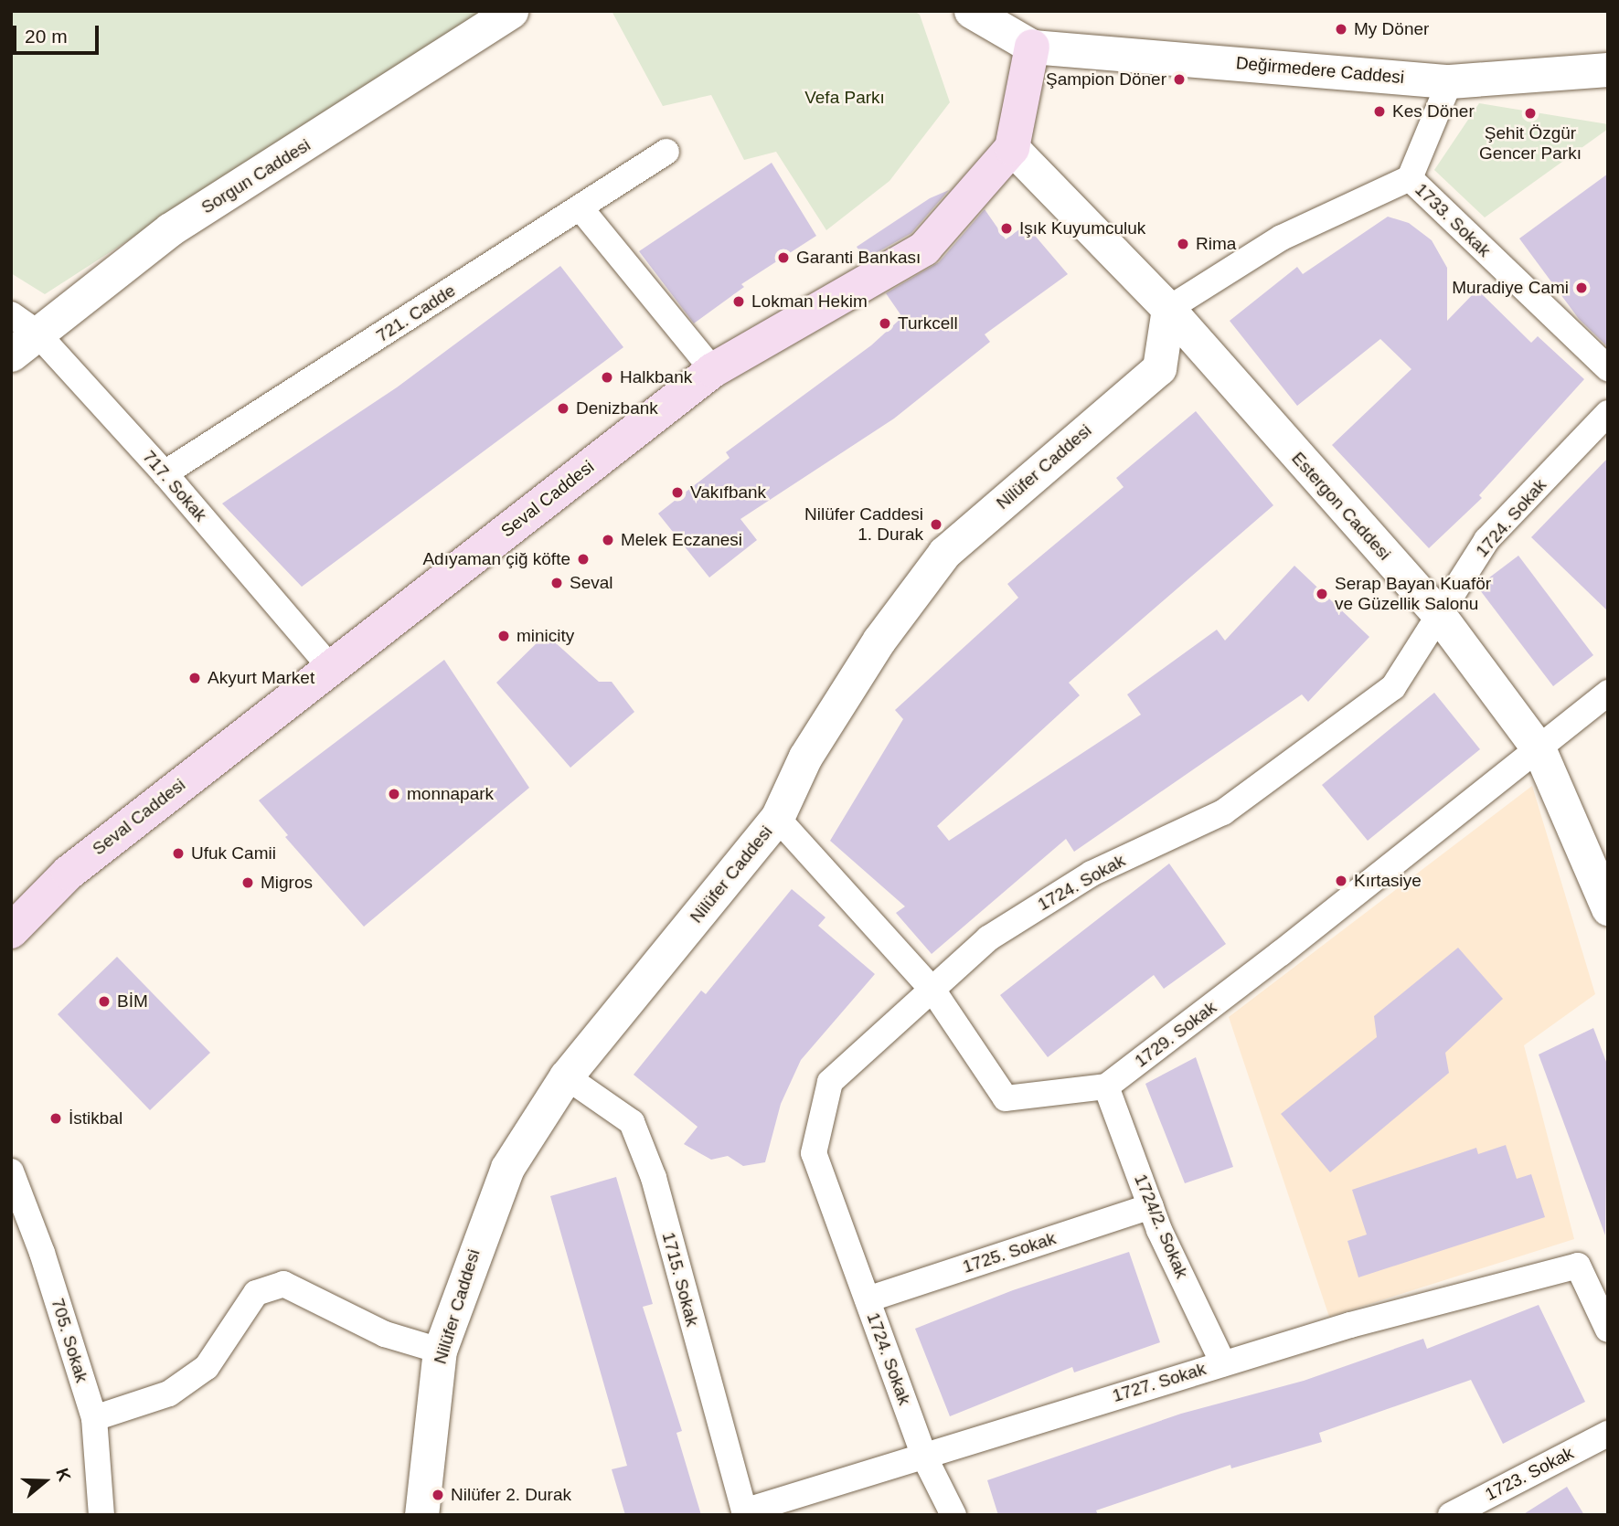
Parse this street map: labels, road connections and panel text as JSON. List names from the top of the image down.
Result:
{
  "streets": {
    "main road": ["Seval Caddesi"],
    "street": [
      "Değirmedere Caddesi",
      "Sorgun Caddesi",
      "1733. Sokak",
      "721. Cadde",
      "Nilüfer Caddesi",
      "717. Sokak",
      "Estergon Caddesi",
      "1724. Sokak",
      "1729. Sokak",
      "1724/2. Sokak",
      "1725. Sokak",
      "1715. Sokak",
      "705. Sokak",
      "1727. Sokak",
      "1723. Sokak"
    ]
  },
  "crossings": [
    ["Değirmedere Caddesi", "Seval Caddesi"],
    ["Sorgun Caddesi", "717. Sokak"],
    ["721. Cadde", "717. Sokak"],
    ["Nilüfer Caddesi", "Estergon Caddesi"],
    ["Nilüfer Caddesi", "1715. Sokak"],
    ["717. Sokak", "Seval Caddesi"],
    ["Seval Caddesi", "Estergon Caddesi"],
    ["Estergon Caddesi", "1724. Sokak"],
    ["Estergon Caddesi", "1729. Sokak"],
    ["1724. Sokak", "1725. Sokak"],
    ["1724. Sokak", "1727. Sokak"],
    ["1729. Sokak", "1724/2. Sokak"],
    ["1724/2. Sokak", "1725. Sokak"],
    ["1724/2. Sokak", "1727. Sokak"],
    ["1715. Sokak", "1727. Sokak"]
  ],
  "parks": ["Vefa Parkı"],
  "places": [
    "My Döner",
    "Şampion Döner",
    "Kes Döner",
    "Şehit Özgür Gencer Parkı",
    "Işık Kuyumculuk",
    "Rima",
    "Garanti Bankası",
    "Muradiye Cami",
    "Lokman Hekim",
    "Turkcell",
    "Halkbank",
    "Denizbank",
    "Vakıfbank",
    "Nilüfer Caddesi 1. Durak",
    "Melek Eczanesi",
    "Adıyaman çiğ köfte",
    "Seval",
    "Serap Bayan Kuaför ve Güzellik Salonu",
    "minicity",
    "Akyurt Market",
    "monnapark",
    "Ufuk Camii",
    "Kırtasiye",
    "Migros",
    "BİM",
    "İstikbal",
    "Nilüfer 2. Durak"
  ],
  "scale_bar": "20 m",
  "north": "right"
}
